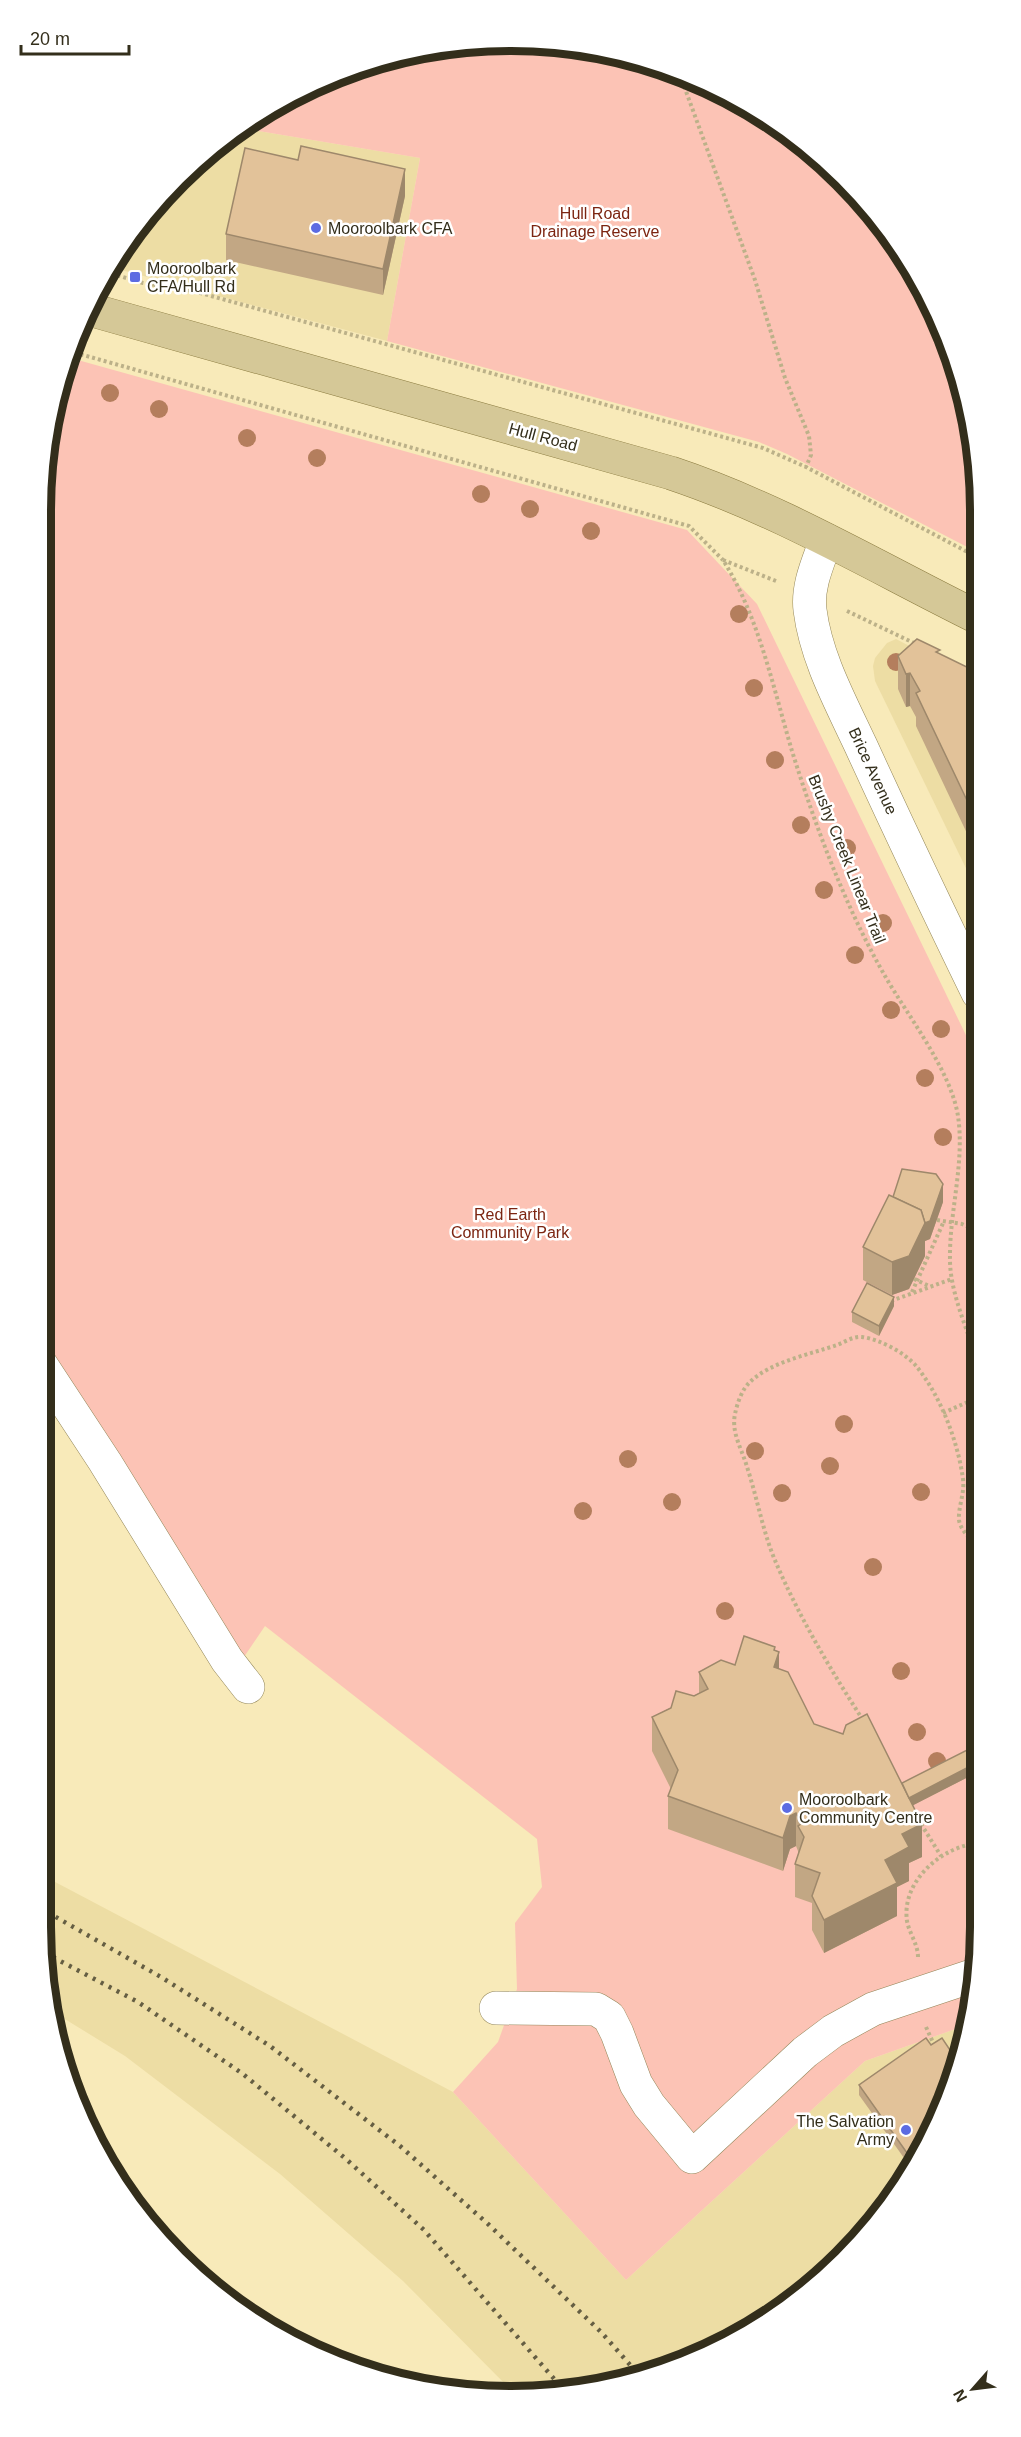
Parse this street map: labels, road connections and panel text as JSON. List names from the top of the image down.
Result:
{
  "streets": {
    "main road": ["Hull Road"],
    "street": ["Brice Avenue"],
    "path": ["Brushy Creek Linear Trail"]
  },
  "crossings": [
    ["Hull Road", "Brice Avenue"]
  ],
  "parks": ["Hull Road Drainage Reserve", "Red Earth Community Park"],
  "places": {
    "other": ["Mooroolbark CFA", "Mooroolbark Community Centre", "The Salvation Army"],
    "transit": ["Mooroolbark CFA/Hull Rd"]
  },
  "scale_bar": "20 m",
  "north": "bottom left"
}
